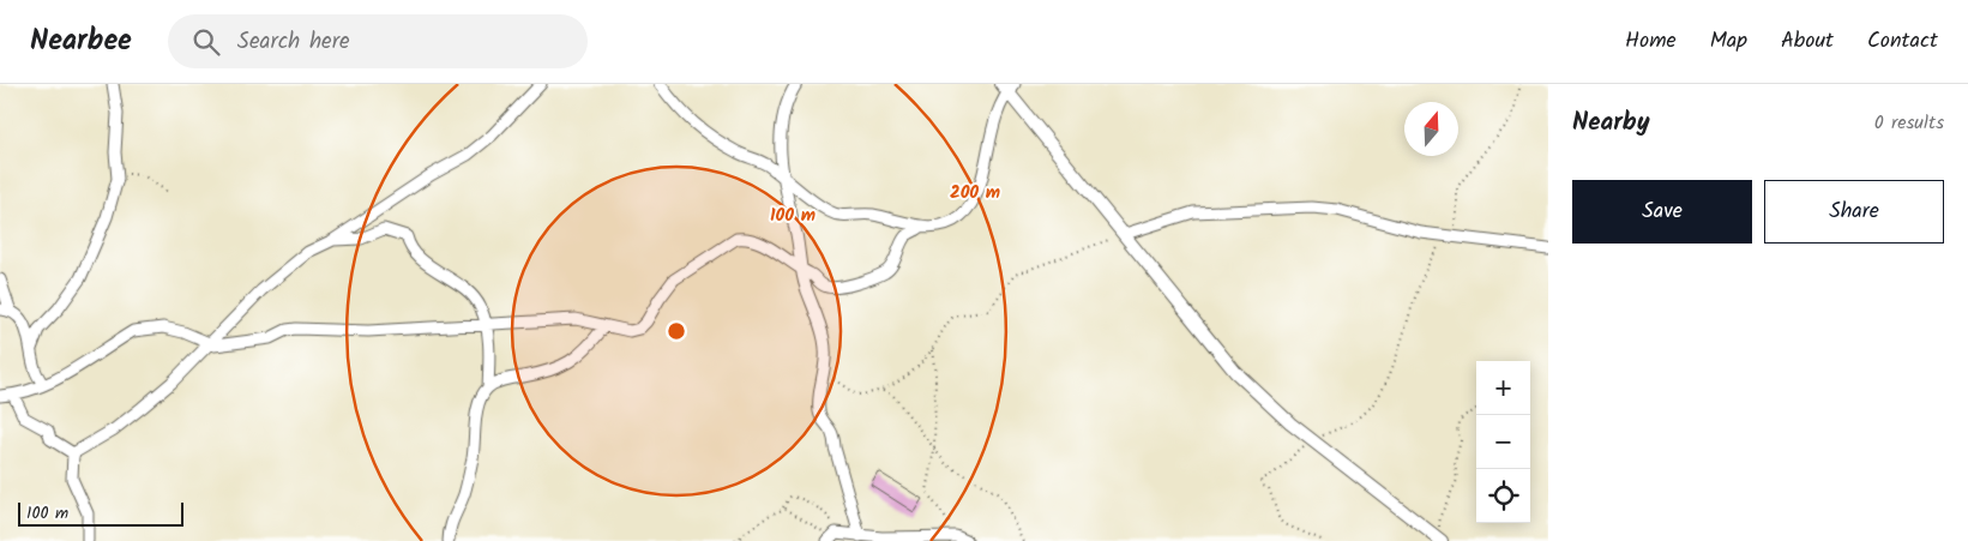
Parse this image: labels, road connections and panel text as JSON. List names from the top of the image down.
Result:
{
  "scale_bar": "100 m",
  "north": "top",
  "page": {
    "header": "Nearbee",
    "search": "Search here",
    "nav": [
      "Home",
      "Map",
      "About",
      "Contact"
    ],
    "heading": ["Nearby", "0 results"],
    "buttons": ["Save", "Share"],
    "map_buttons": ["+", "−"],
    "scale": "100 m"
  },
  "rings": ["200 m", "100 m"]
}
